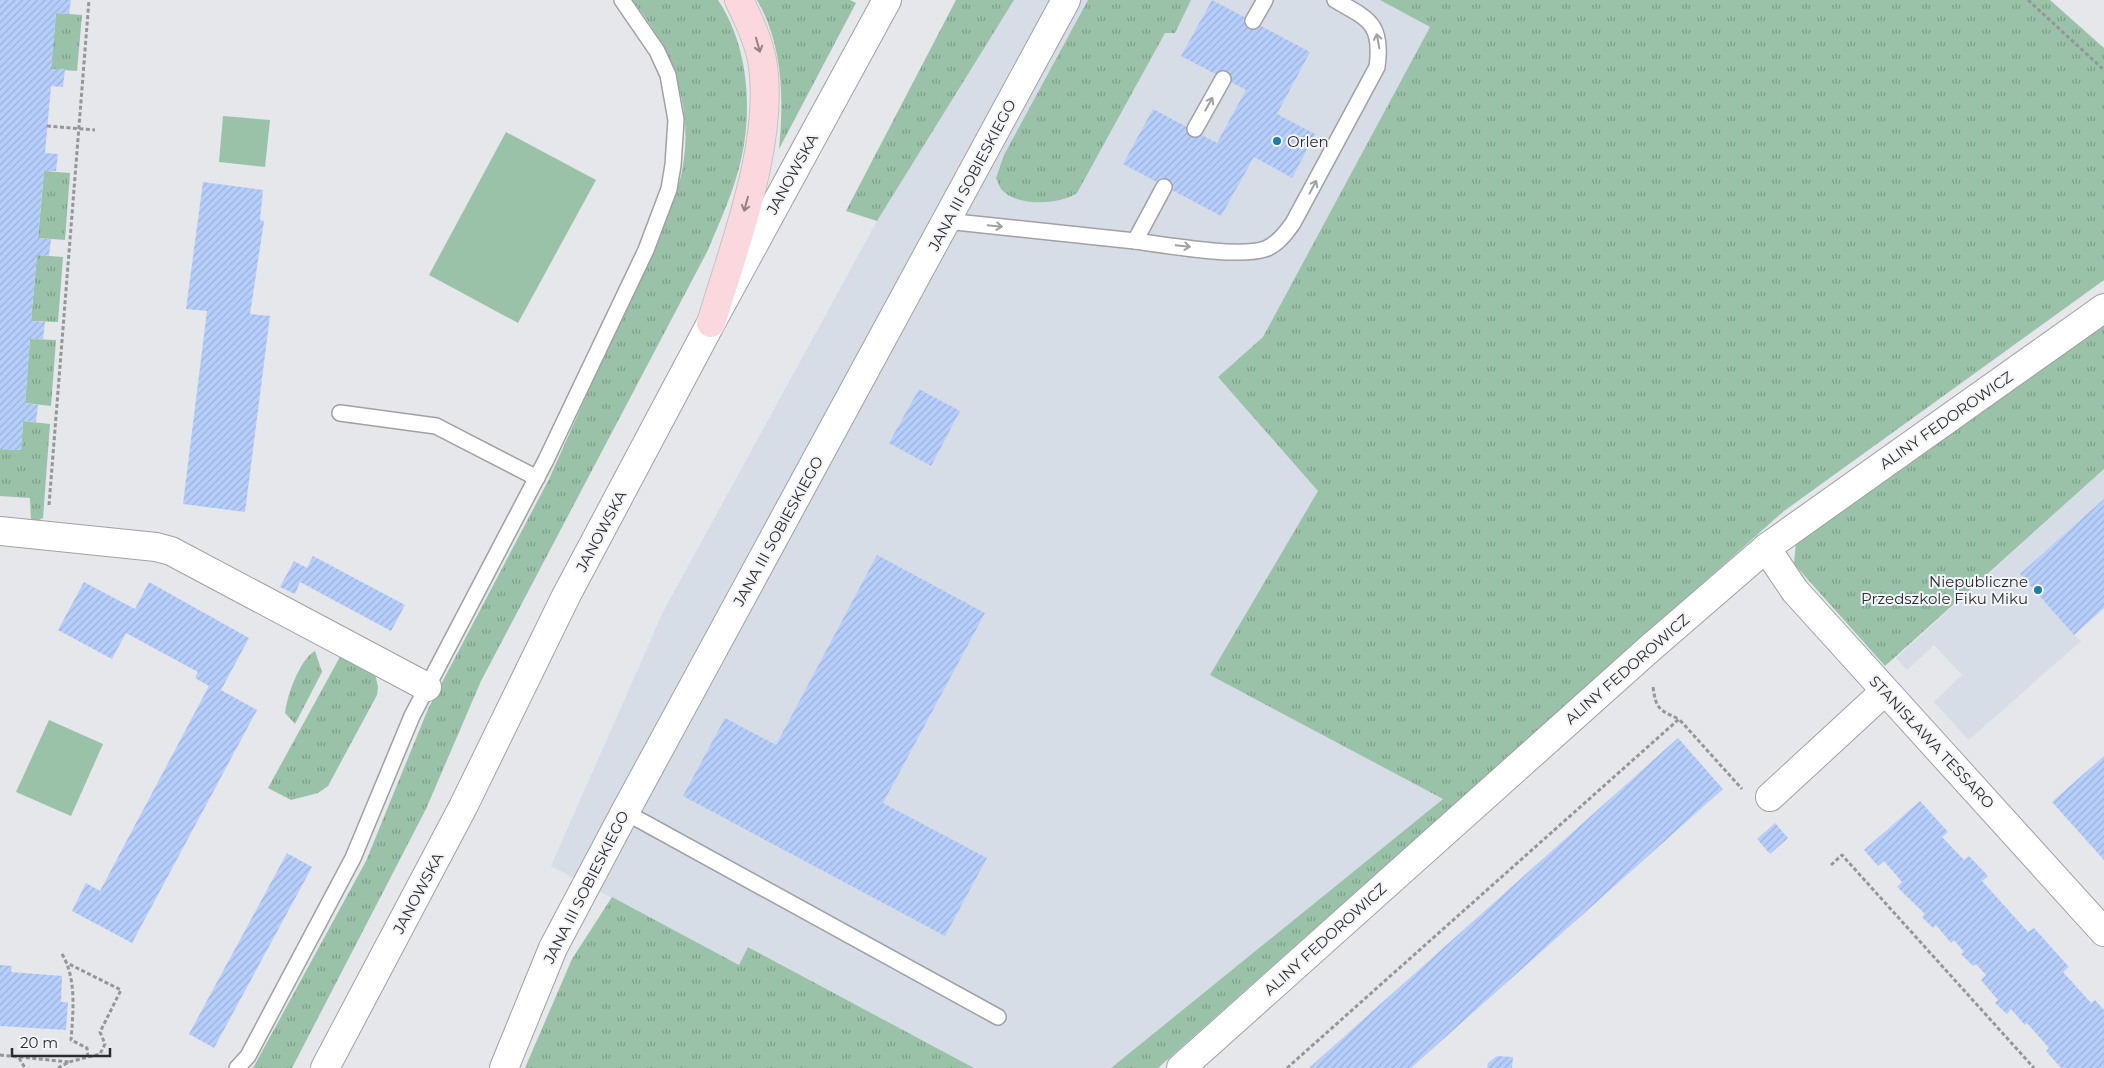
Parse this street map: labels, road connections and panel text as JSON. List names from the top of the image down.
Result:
{
  "streets": {
    "street": [
      "JANOWSKA",
      "JANA III SOBIESKIEGO",
      "ALINY FEDOROWICZ",
      "STANISŁAWA TESSARO"
    ]
  },
  "crossings": [
    ["ALINY FEDOROWICZ", "STANISŁAWA TESSARO"]
  ],
  "places": ["Orlen", "Niepubliczne Przedszkole Fiku Miku"],
  "scale_bar": "20 m"
}
